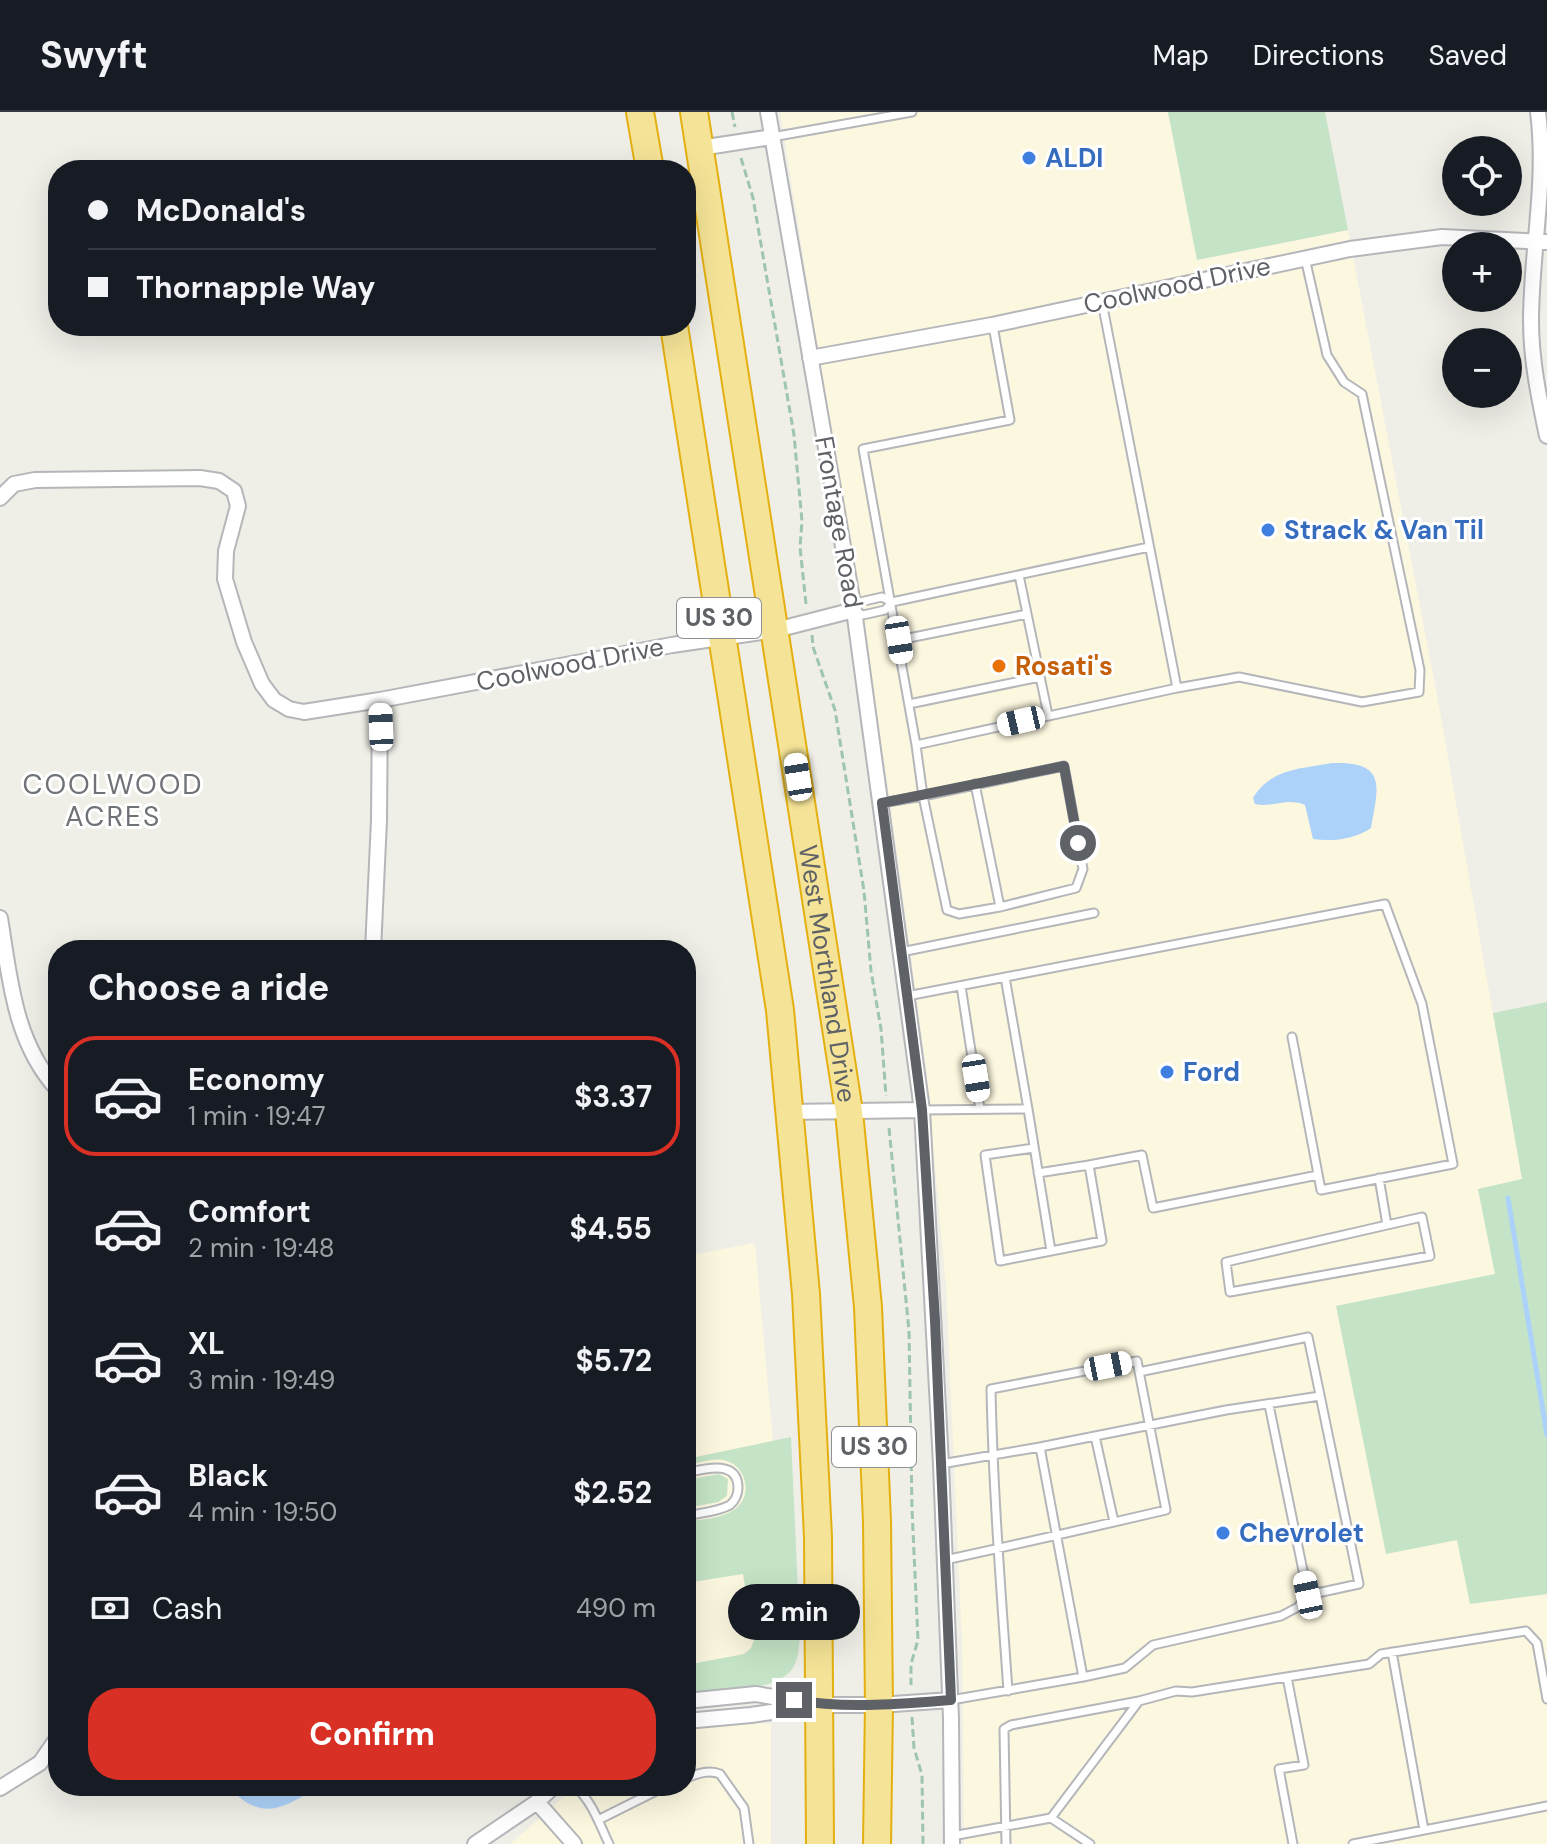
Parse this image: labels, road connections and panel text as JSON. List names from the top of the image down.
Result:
{
  "streets": {
    "highway": ["US 30", "West Morthland Drive"],
    "street": ["Coolwood Drive", "Frontage Road"]
  },
  "crossings": [
    ["Coolwood Drive", "Frontage Road"],
    ["Coolwood Drive", "West Morthland Drive"]
  ],
  "districts": ["COOLWOOD ACRES"],
  "places": [
    "ALDI",
    "Strack & Van Til",
    "Rosati's",
    "Ford",
    "Chevrolet"
  ],
  "page": {
    "header": "Swyft",
    "nav": ["Map", "Directions", "Saved"],
    "map_buttons": ["+", "−"],
    "banner": ["McDonald's", "Thornapple Way"],
    "heading": "Choose a ride",
    "list": [
      {
        "name": "Economy",
        "note": "1 min · 19:47",
        "value": "$3.37"
      },
      {
        "name": "Comfort",
        "note": "2 min · 19:48",
        "value": "$4.55"
      },
      {
        "name": "XL",
        "note": "3 min · 19:49",
        "value": "$5.72"
      },
      {
        "name": "Black",
        "note": "4 min · 19:50",
        "value": "$2.52"
      }
    ],
    "pay": ["Cash", "490 m"],
    "bubble": "2 min",
    "buttons": "Confirm"
  }
}
